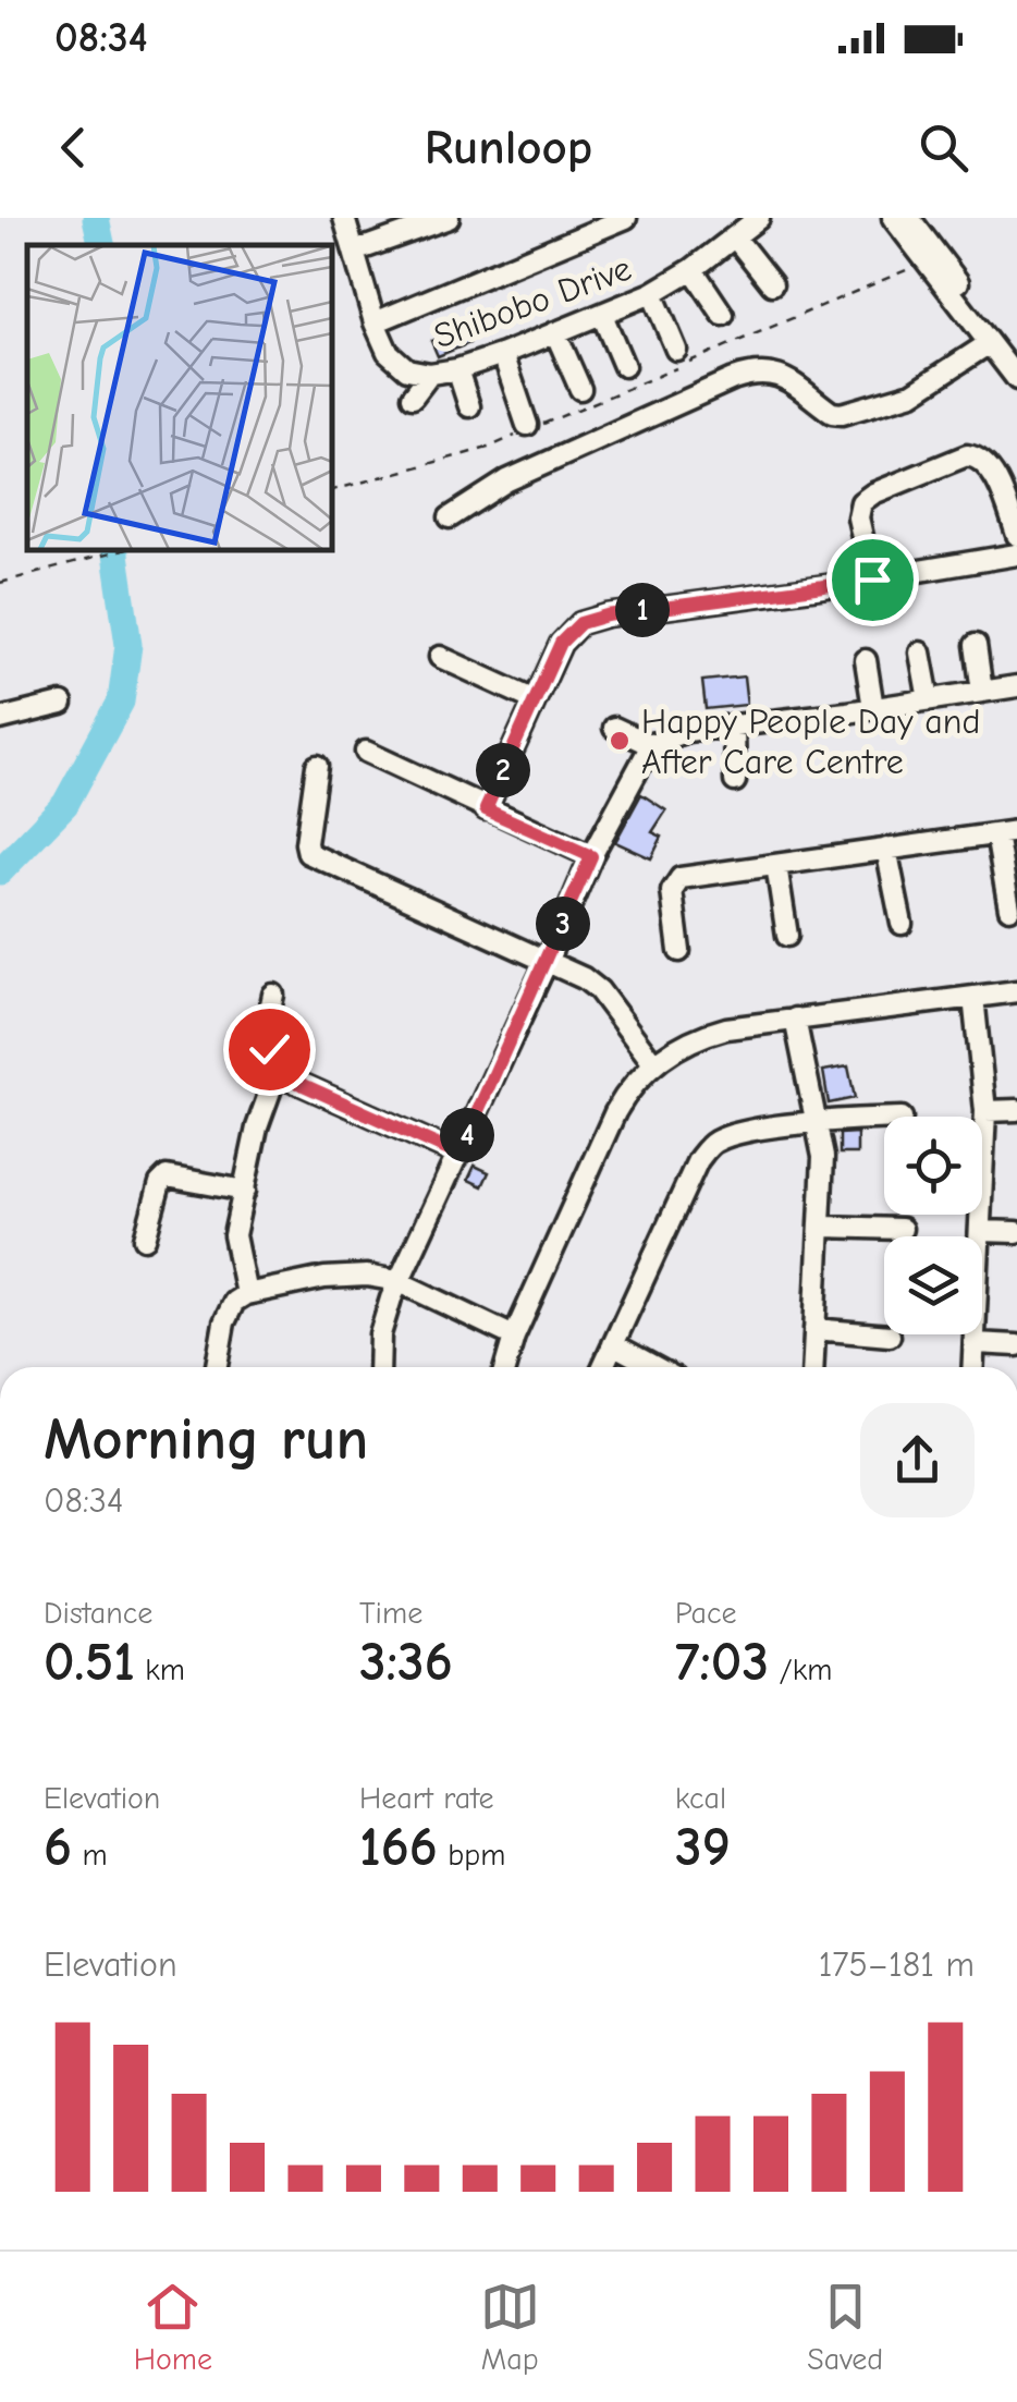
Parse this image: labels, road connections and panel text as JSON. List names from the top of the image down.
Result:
{
  "streets": {
    "street": ["Shibobo Drive"]
  },
  "places": ["Happy People Day and After Care Centre"],
  "page": {
    "status": "08:34",
    "header": "Runloop",
    "pins": [
      "1",
      "2",
      "3",
      "4"
    ],
    "heading": ["Morning run", "08:34"],
    "stats": [
      ["Distance", "0.51 km"],
      ["Time", "3:36"],
      ["Pace", "7:03 /km"],
      ["Elevation", "6 m"],
      ["Heart rate", "166 bpm"],
      ["kcal", "39"]
    ],
    "chart": ["Elevation", "175–181 m"],
    "tabs": ["Home", "Map", "Saved"]
  }
}
